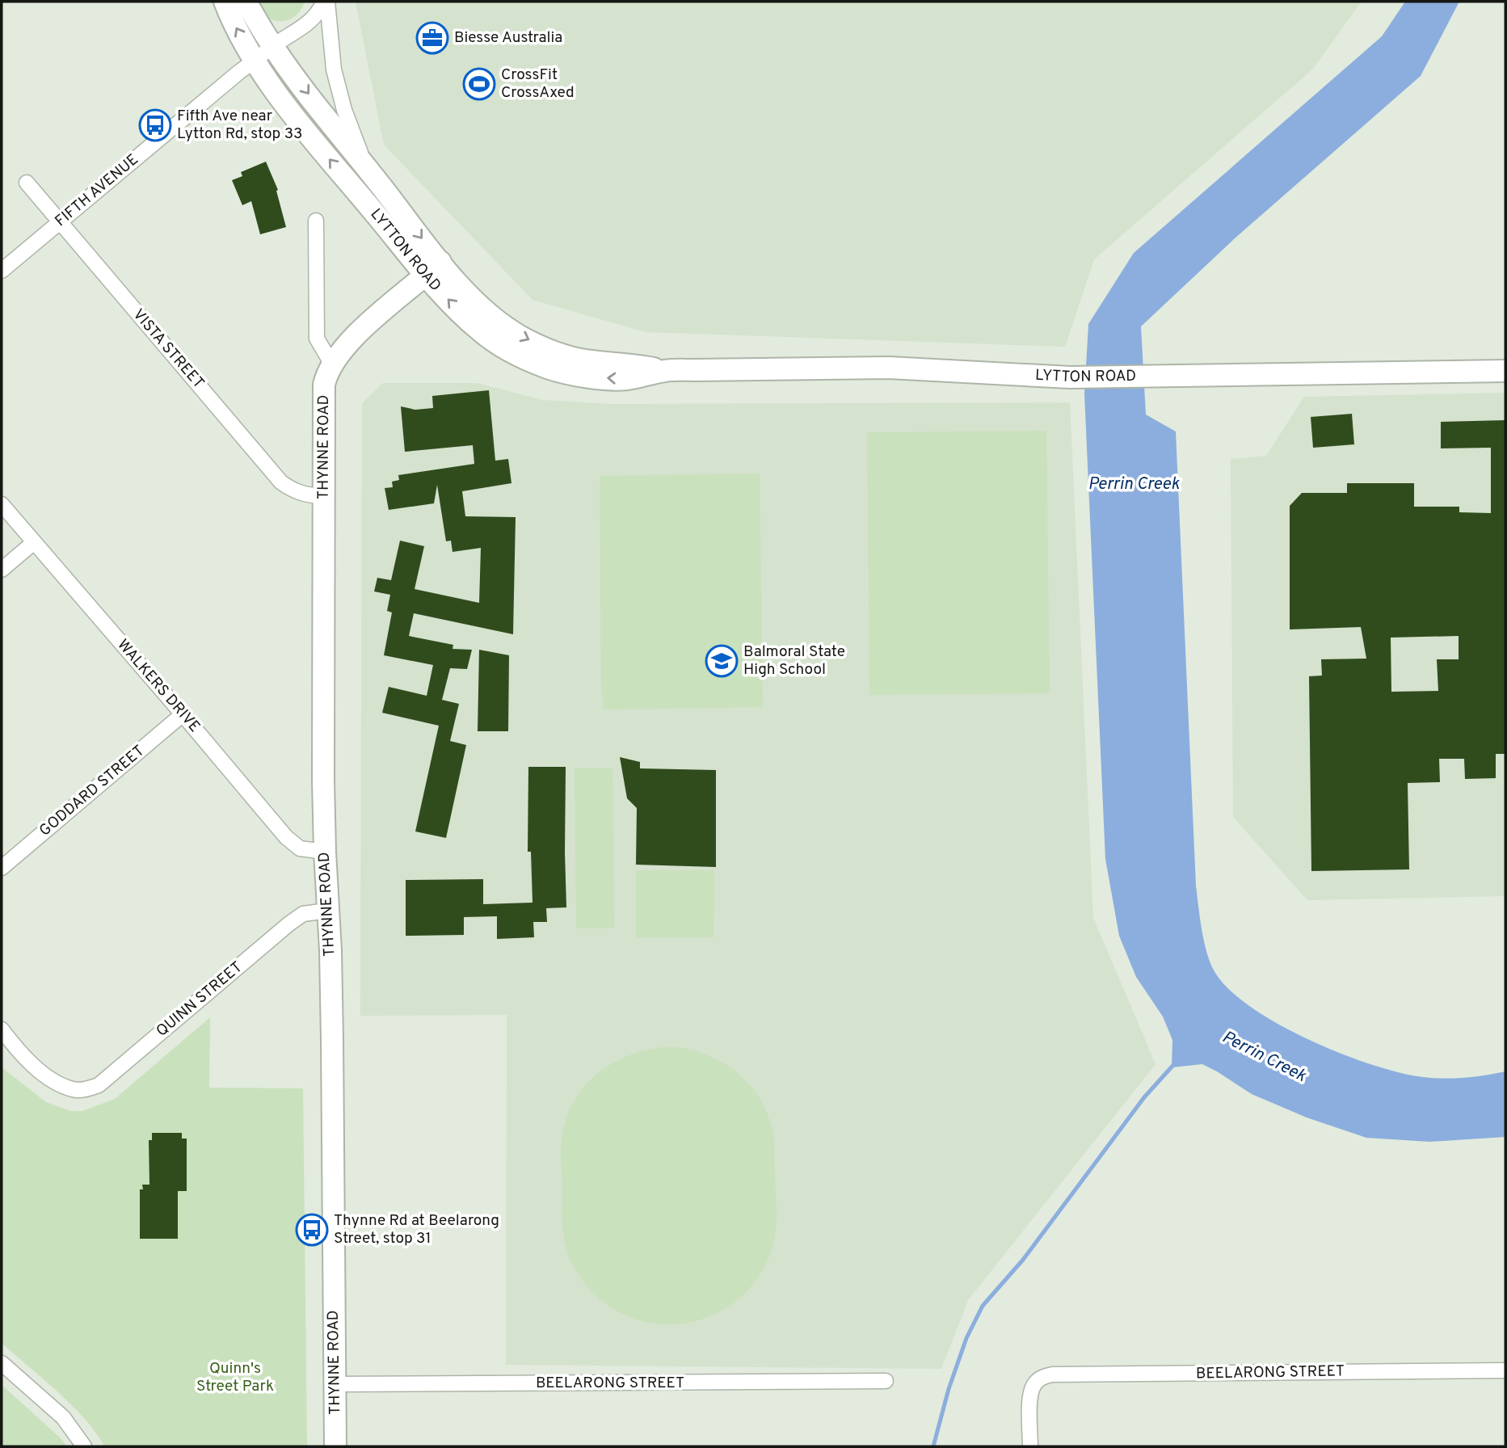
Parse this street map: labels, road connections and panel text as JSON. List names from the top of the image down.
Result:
{
  "streets": {
    "main road": ["LYTTON ROAD", "THYNNE ROAD"],
    "street": [
      "FIFTH AVENUE",
      "VISTA STREET",
      "WALKERS DRIVE",
      "GODDARD STREET",
      "QUINN STREET",
      "BEELARONG STREET"
    ]
  },
  "crossings": [
    ["FIFTH AVENUE", "LYTTON ROAD"],
    ["FIFTH AVENUE", "VISTA STREET"],
    ["LYTTON ROAD", "THYNNE ROAD"],
    ["VISTA STREET", "THYNNE ROAD"],
    ["THYNNE ROAD", "WALKERS DRIVE"],
    ["THYNNE ROAD", "QUINN STREET"],
    ["THYNNE ROAD", "BEELARONG STREET"],
    ["WALKERS DRIVE", "GODDARD STREET"]
  ],
  "water": ["Perrin Creek"],
  "parks": ["Quinn's Street Park"],
  "places": {
    "office": ["Biesse Australia"],
    "sports": ["CrossFit CrossAxed"],
    "bus stop": ["Fifth Ave near Lytton Rd, stop 33", "Thynne Rd at Beelarong Street, stop 31"],
    "school or university": ["Balmoral State High School"]
  }
}
